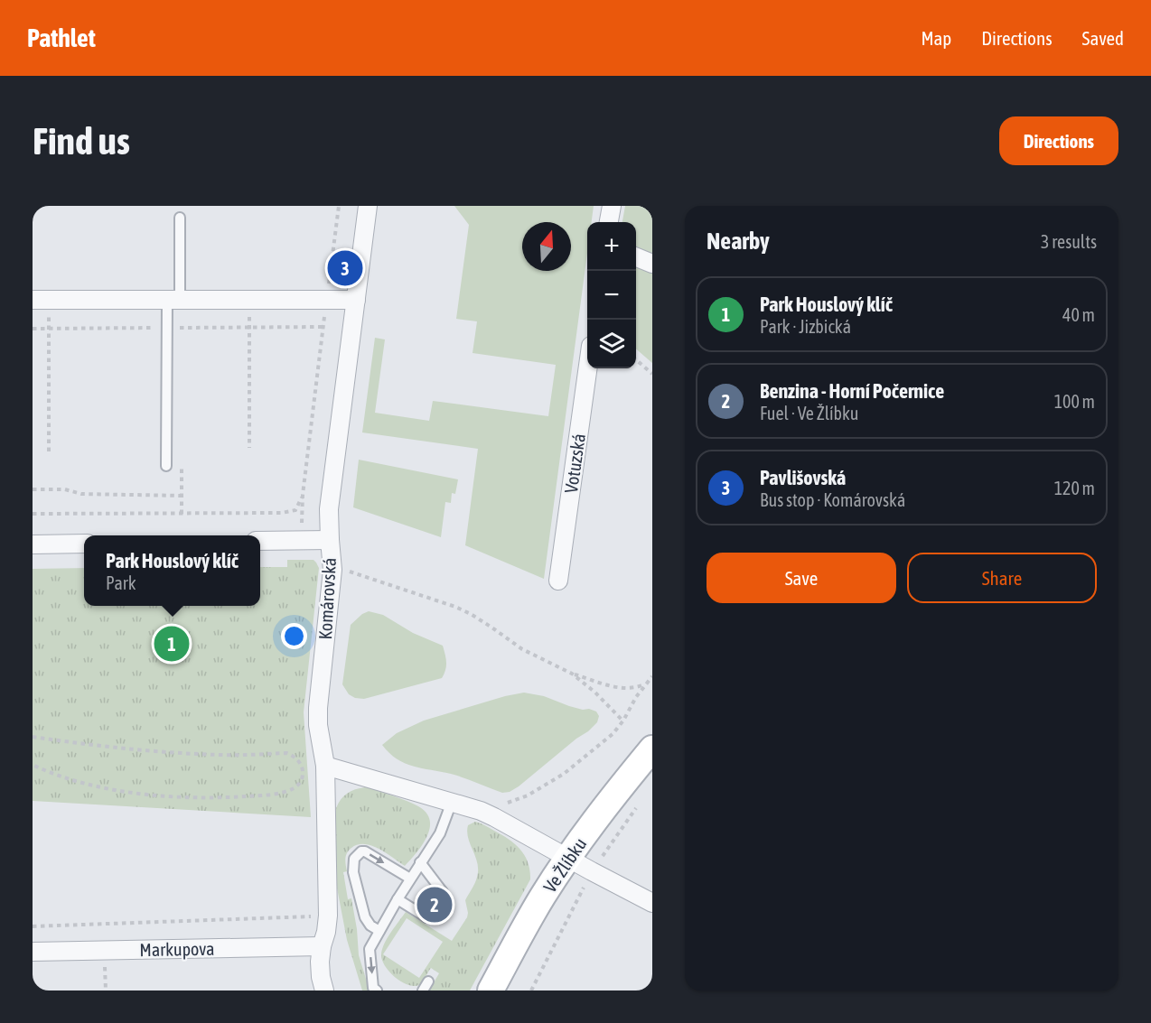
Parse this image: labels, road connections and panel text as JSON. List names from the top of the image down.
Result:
{
  "streets": {
    "street": [
      "Votuzská",
      "Komárovská",
      "Ve Žlíbku",
      "Markupova"
    ]
  },
  "crossings": [
    ["Komárovská", "Markupova"]
  ],
  "north": "top",
  "page": {
    "header": "Pathlet",
    "nav": ["Map", "Directions", "Saved"],
    "buttons": [
      "Directions",
      ["Save", "Share"]
    ],
    "title": "Find us",
    "heading": ["Nearby", "3 results"],
    "map_buttons": ["+", "−"],
    "pins": ["3", "1", "2"],
    "list": [
      {
        "mark": "1",
        "name": "Park Houslový klíč",
        "note": "Park · Jizbická",
        "value": "40 m"
      },
      {
        "mark": "2",
        "name": "Benzina - Horní Počernice",
        "note": "Fuel · Ve Žlíbku",
        "value": "100 m"
      },
      {
        "mark": "3",
        "name": "Pavlišovská",
        "note": "Bus stop · Komárovská",
        "value": "120 m"
      }
    ],
    "popup": ["Park Houslový klíč", "Park"]
  }
}
